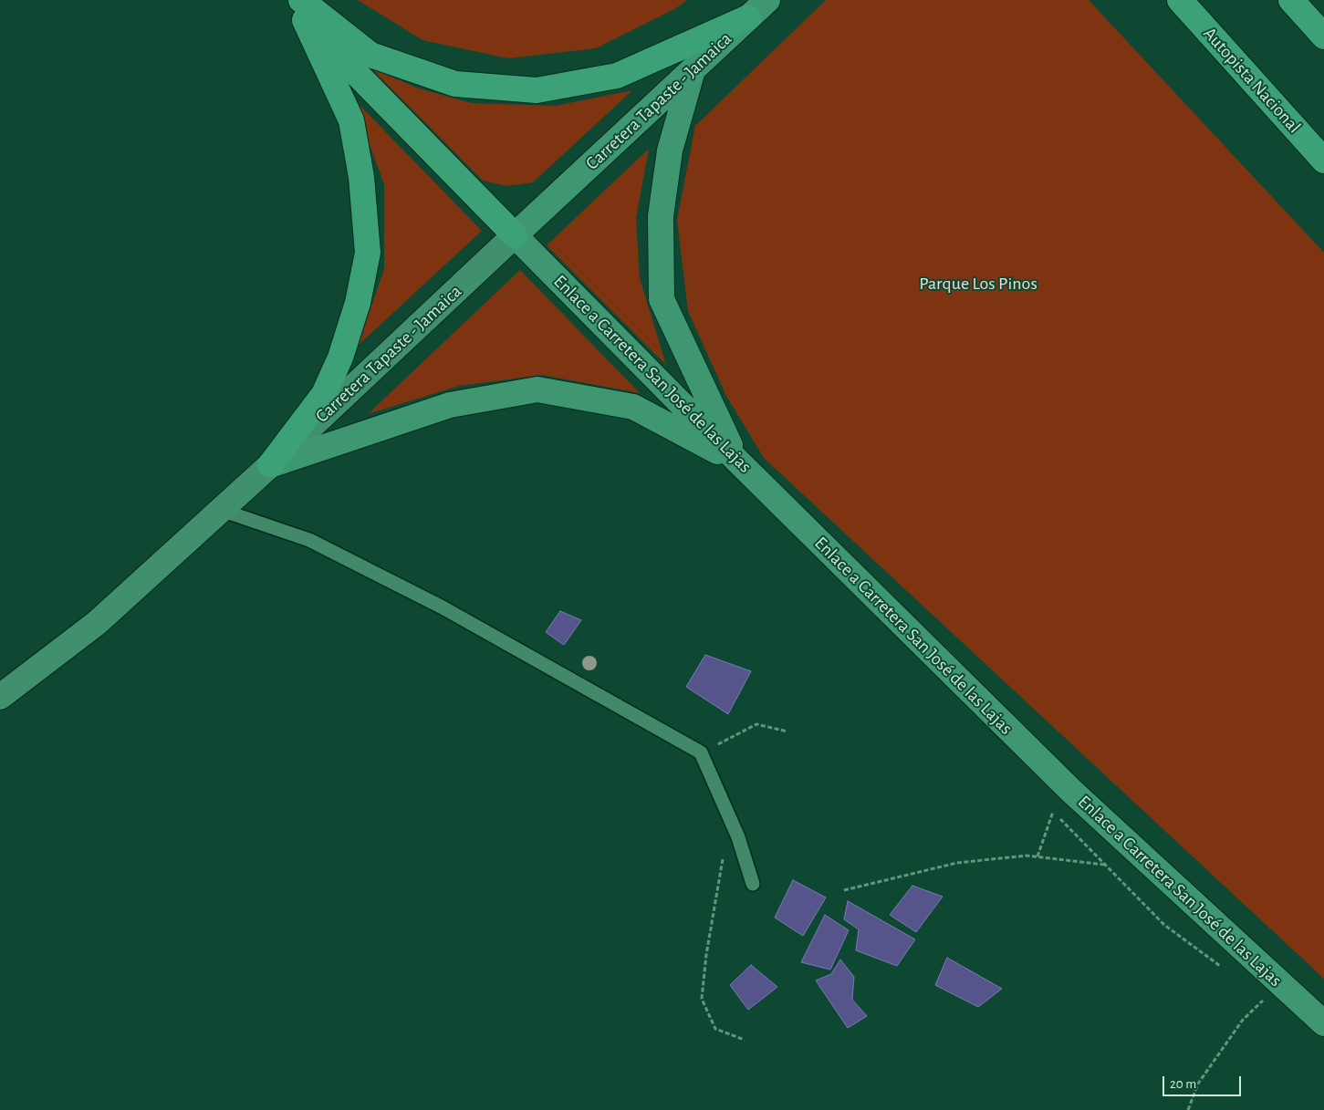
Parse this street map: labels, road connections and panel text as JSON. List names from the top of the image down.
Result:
{
  "streets": {
    "highway": ["Autopista Nacional"],
    "main road": ["Carretera Tapaste - Jamaica", "Enlace a Carretera San José de las Lajas"]
  },
  "crossings": [
    ["Carretera Tapaste - Jamaica", "Enlace a Carretera San José de las Lajas"]
  ],
  "parks": ["Parque Los Pinos"],
  "scale_bar": "20 m"
}
